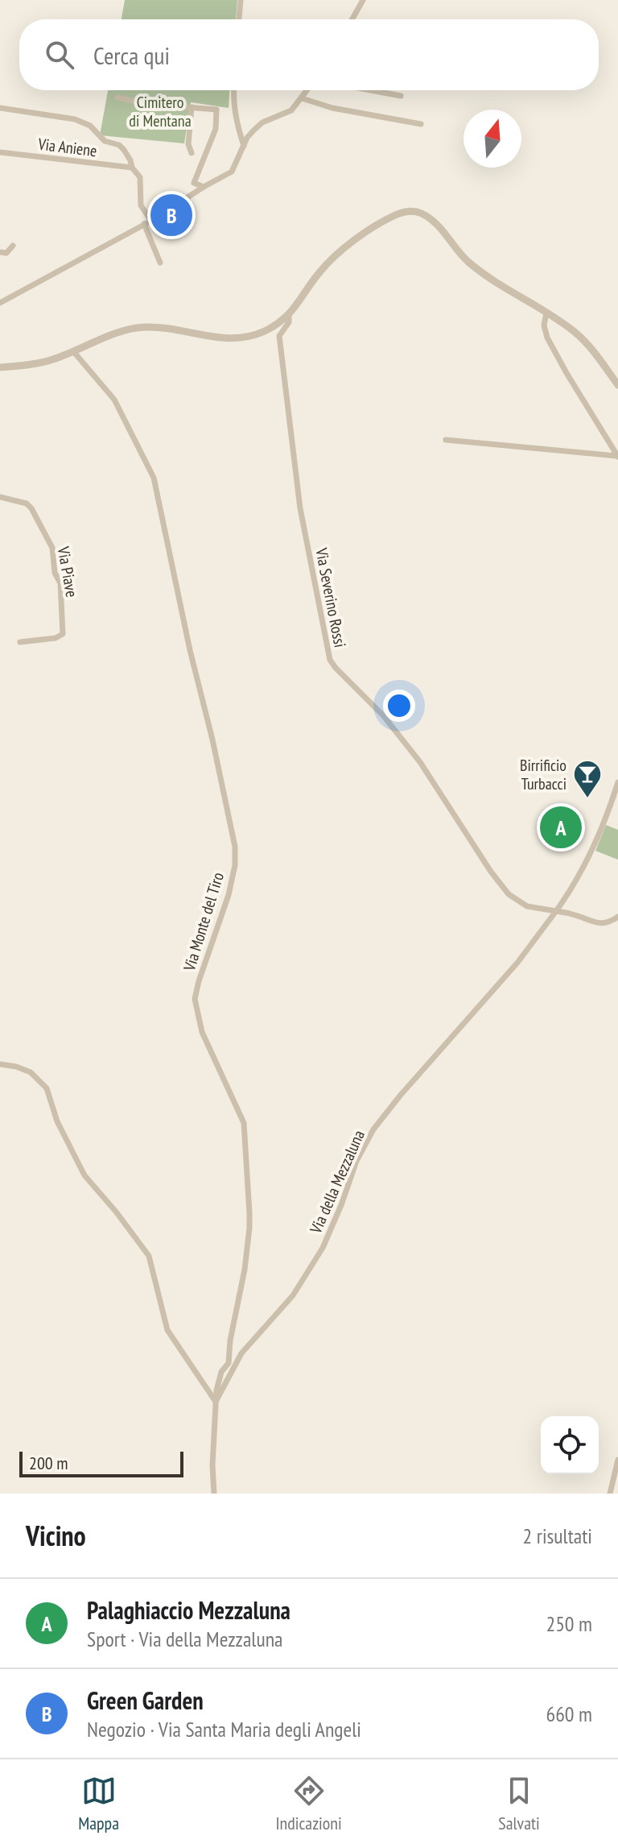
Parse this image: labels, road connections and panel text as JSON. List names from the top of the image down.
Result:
{
  "streets": {
    "street": [
      "Via Aniene",
      "Via Piave",
      "Via Severino Rossi",
      "Via Monte del Tiro",
      "Via della Mezzaluna"
    ]
  },
  "crossings": [
    ["Via Severino Rossi", "Via della Mezzaluna"],
    ["Via Monte del Tiro", "Via della Mezzaluna"]
  ],
  "parks": ["Cimitero di Mentana"],
  "places": {
    "bar": ["Birrificio Turbacci"]
  },
  "scale_bar": "200 m",
  "north": "top",
  "page": {
    "search": "Cerca qui",
    "pins": ["B", "A"],
    "scale": "200 m",
    "heading": ["Vicino", "2 risultati"],
    "list": [
      {
        "mark": "A",
        "name": "Palaghiaccio Mezzaluna",
        "note": "Sport · Via della Mezzaluna",
        "value": "250 m"
      },
      {
        "mark": "B",
        "name": "Green Garden",
        "note": "Negozio · Via Santa Maria degli Angeli",
        "value": "660 m"
      }
    ],
    "nav": ["Mappa", "Indicazioni", "Salvati"]
  }
}
